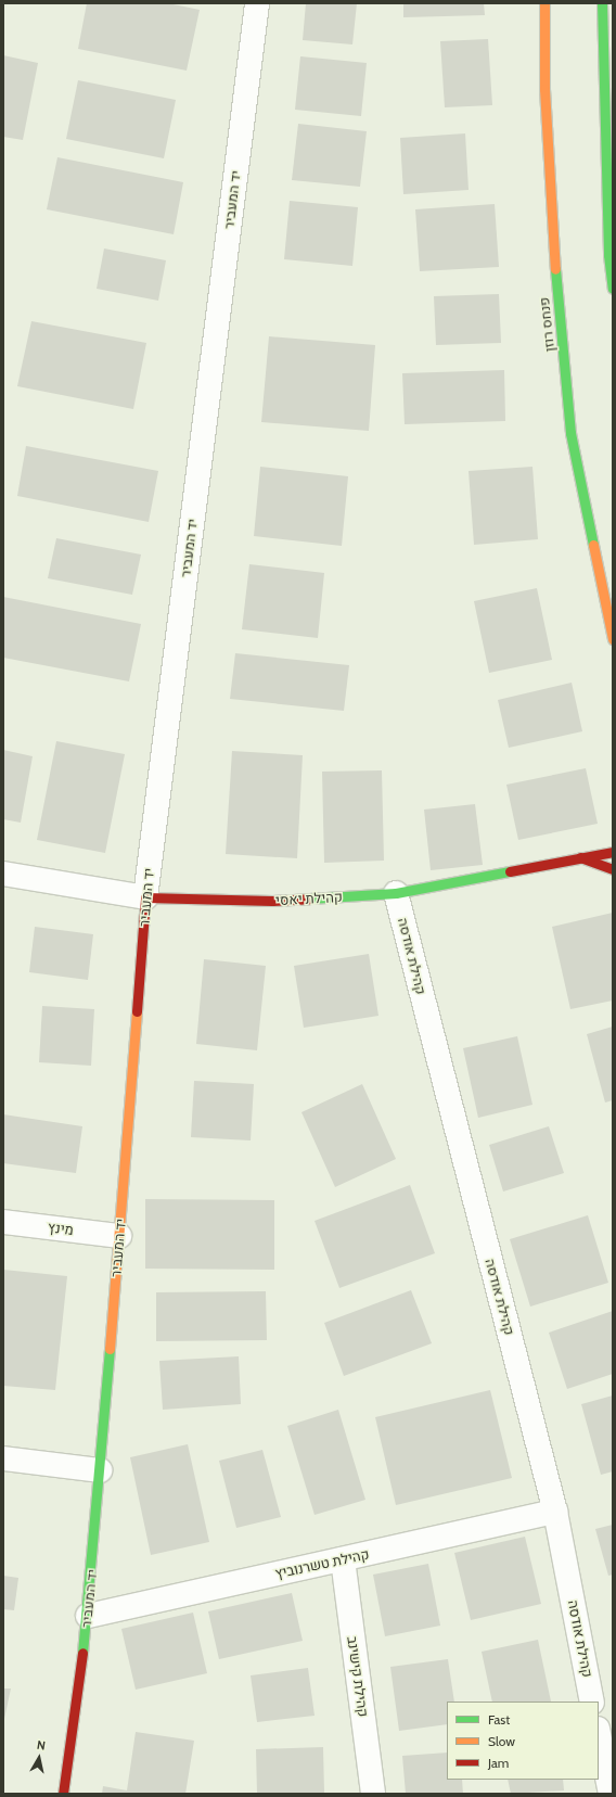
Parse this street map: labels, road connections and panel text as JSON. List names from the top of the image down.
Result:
{
  "streets": {
    "street": [
      "יד המעביר",
      "פנחס רוזן",
      "קהילת יאסי",
      "קהילת אודסה",
      "מינץ",
      "קהילת טשרנוביץ",
      "קהילת קישינב"
    ]
  },
  "crossings": [
    ["יד המעביר", "קהילת יאסי"],
    ["יד המעביר", "מינץ"],
    ["יד המעביר", "קהילת טשרנוביץ"],
    ["קהילת יאסי", "קהילת אודסה"],
    ["קהילת אודסה", "קהילת טשרנוביץ"],
    ["קהילת טשרנוביץ", "קהילת קישינב"]
  ],
  "legend": ["Fast", "Slow", "Jam"],
  "north": "top"
}
